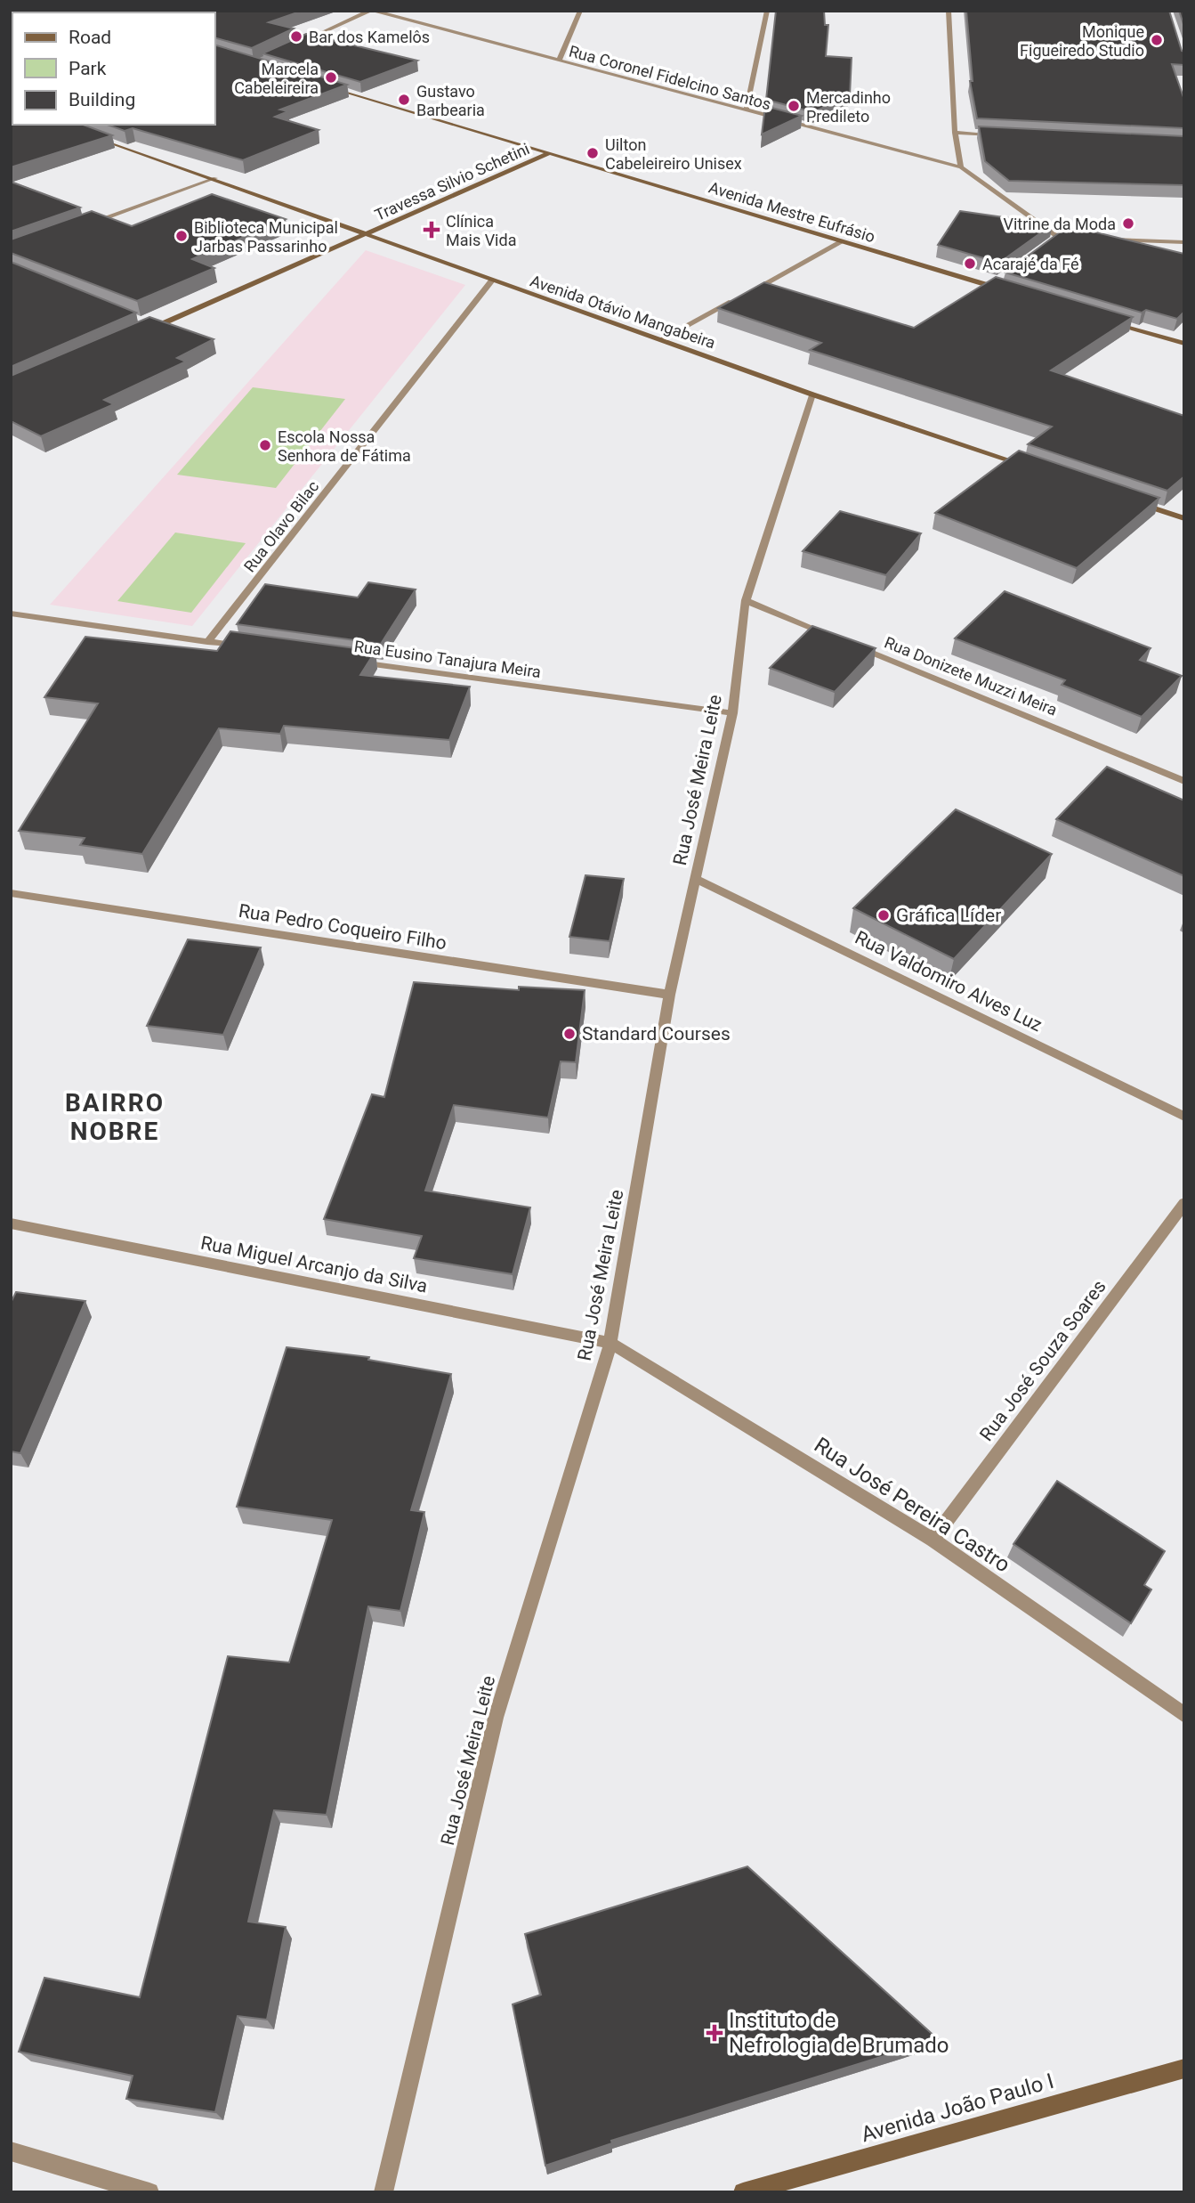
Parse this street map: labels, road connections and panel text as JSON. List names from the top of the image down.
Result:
{
  "streets": {
    "street": [
      "Rua Coronel Fidelcino Santos",
      "Travessa Silvio Schetini",
      "Avenida Mestre Eufrásio",
      "Avenida Otávio Mangabeira",
      "Rua Olavo Bilac",
      "Rua Eusino Tanajura Meira",
      "Rua Donizete Muzzi Meira",
      "Rua José Meira Leite",
      "Rua Pedro Coqueiro Filho",
      "Rua Valdomiro Alves Luz",
      "Rua Miguel Arcanjo da Silva",
      "Rua José Souza Soares",
      "Rua José Pereira Castro",
      "Avenida João Paulo I"
    ]
  },
  "crossings": [
    ["Travessa Silvio Schetini", "Avenida Mestre Eufrásio"],
    ["Travessa Silvio Schetini", "Avenida Otávio Mangabeira"],
    ["Avenida Otávio Mangabeira", "Rua Olavo Bilac"],
    ["Avenida Otávio Mangabeira", "Rua José Meira Leite"],
    ["Rua Eusino Tanajura Meira", "Rua José Meira Leite"],
    ["Rua José Meira Leite", "Rua Pedro Coqueiro Filho"],
    ["Rua José Meira Leite", "Rua Valdomiro Alves Luz"],
    ["Rua José Meira Leite", "Rua Miguel Arcanjo da Silva"],
    ["Rua José Meira Leite", "Rua José Pereira Castro"],
    ["Rua Miguel Arcanjo da Silva", "Rua José Pereira Castro"],
    ["Rua José Souza Soares", "Rua José Pereira Castro"]
  ],
  "districts": ["BAIRRO NOBRE"],
  "places": {
    "other": [
      "Bar dos Kamelôs",
      "Monique Figueiredo Studio",
      "Marcela Cabeleireira",
      "Gustavo Barbearia",
      "Mercadinho Predileto",
      "Uilton Cabeleireiro Unisex",
      "Vitrine da Moda",
      "Biblioteca Municipal Jarbas Passarinho",
      "Acarajé da Fé",
      "Escola Nossa Senhora de Fátima",
      "Gráfica Líder",
      "Standard Courses"
    ],
    "health": ["Clínica Mais Vida", "Instituto de Nefrologia de Brumado"]
  },
  "legend": ["Road", "Park", "Building"]
}
